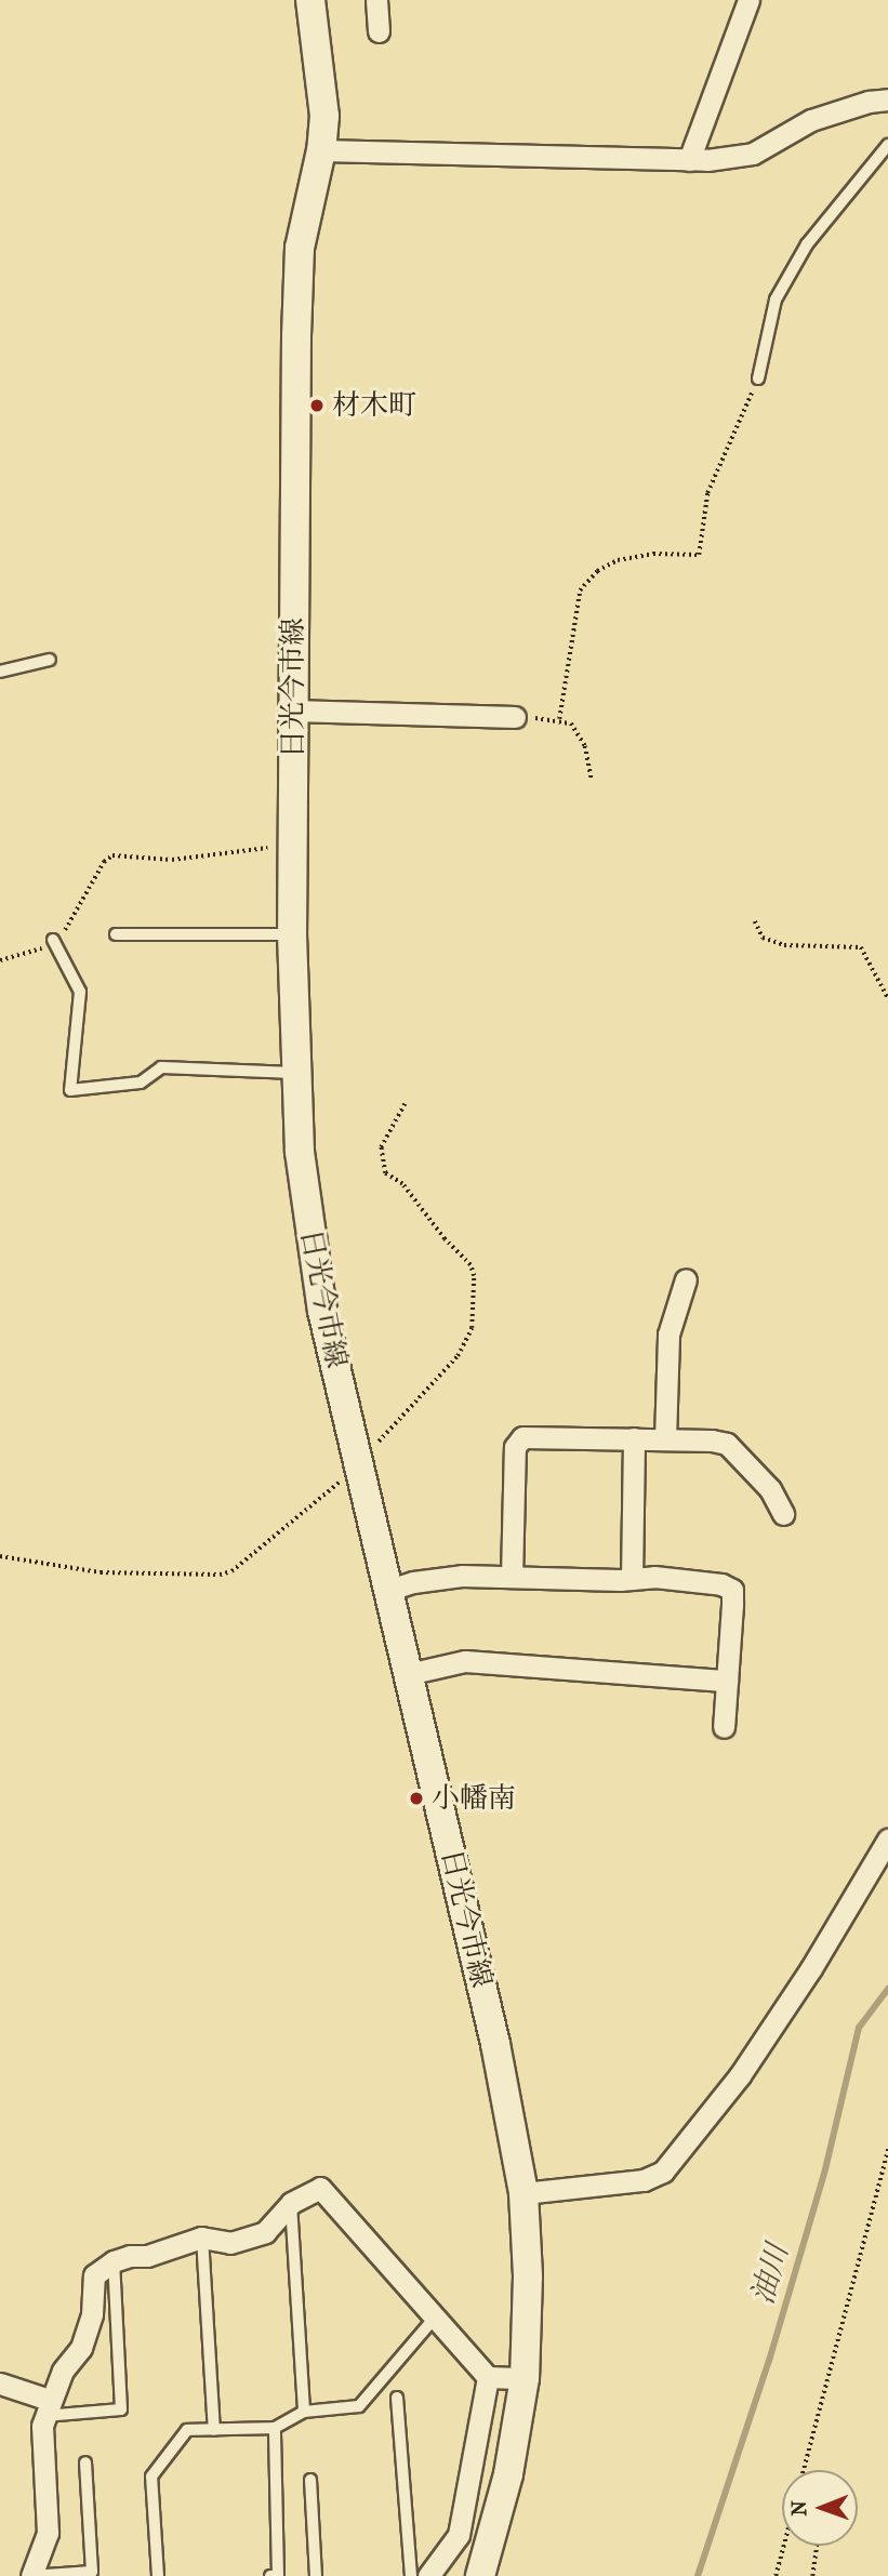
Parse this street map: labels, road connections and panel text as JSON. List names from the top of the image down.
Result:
{
  "streets": {
    "main road": ["日光今市線"]
  },
  "water": ["油川"],
  "places": ["材木町", "小幡南"],
  "north": "left"
}
